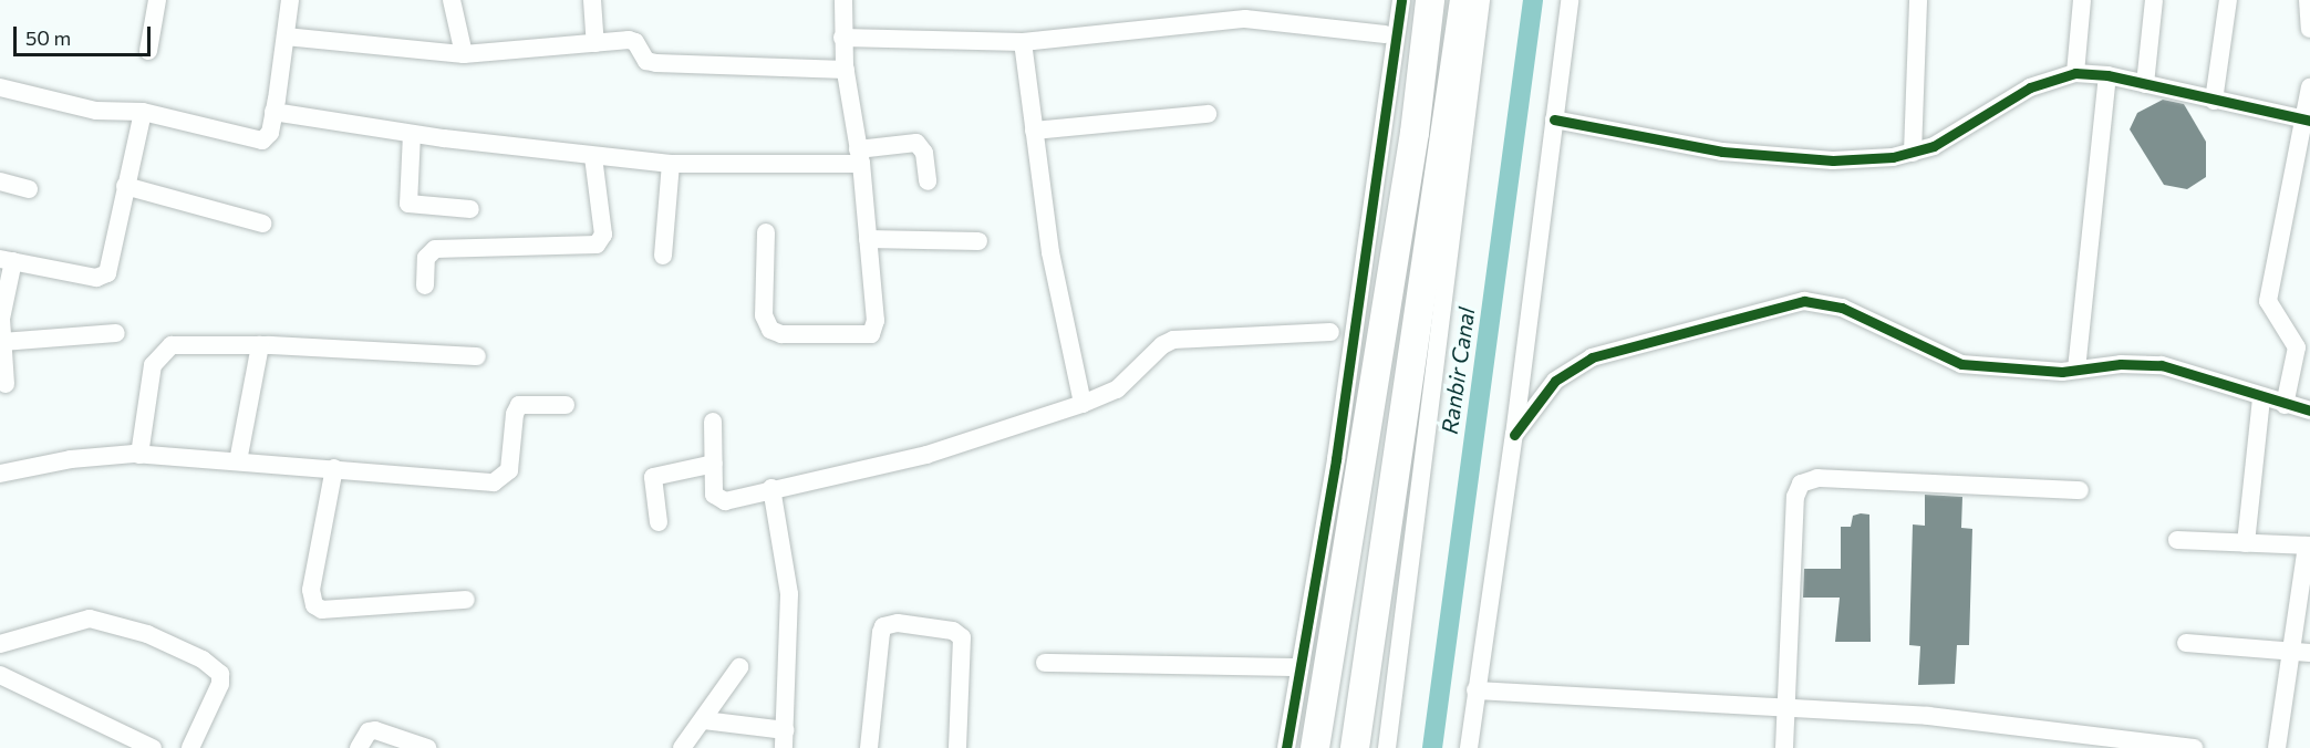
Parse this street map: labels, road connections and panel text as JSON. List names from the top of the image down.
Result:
{
  "water": ["Ranbir Canal"],
  "scale_bar": "50 m"
}
